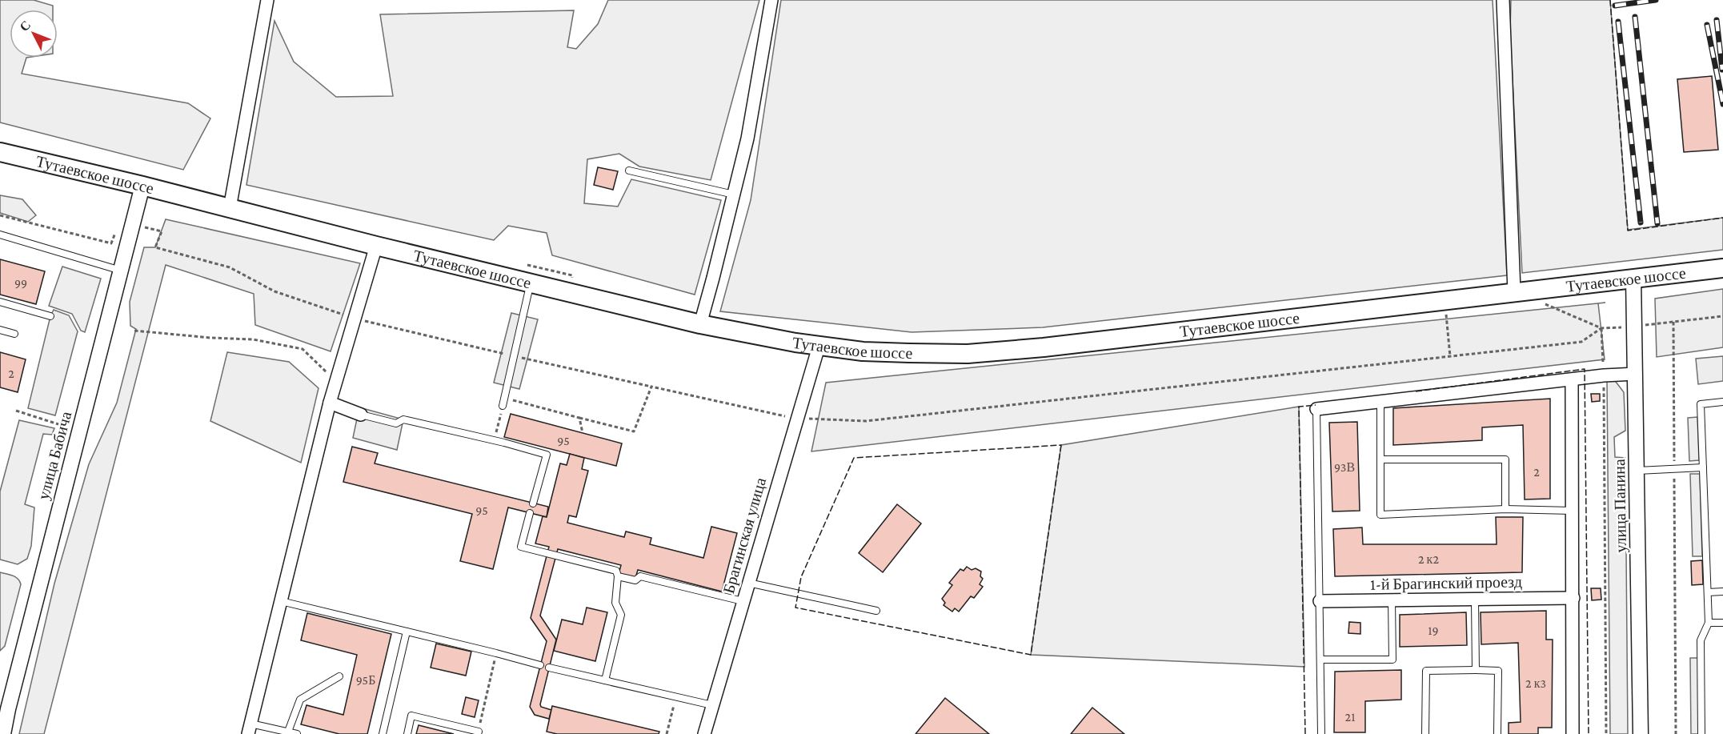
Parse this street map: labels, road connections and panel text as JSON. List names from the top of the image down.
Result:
{
  "streets": {
    "main road": ["Тутаевское шоссе"],
    "street": [
      "улица Бабича",
      "улица Панина",
      "Брагинская улица",
      "1-й Брагинский проезд"
    ]
  },
  "crossings": [
    ["Тутаевское шоссе", "улица Бабича"],
    ["Тутаевское шоссе", "улица Панина"],
    ["Тутаевское шоссе", "Брагинская улица"]
  ],
  "house_numbers": [
    "99",
    "2",
    "95",
    "93В",
    "2",
    "95",
    "2 к2",
    "19",
    "95Б",
    "2 к3",
    "21"
  ],
  "north": "top left"
}
